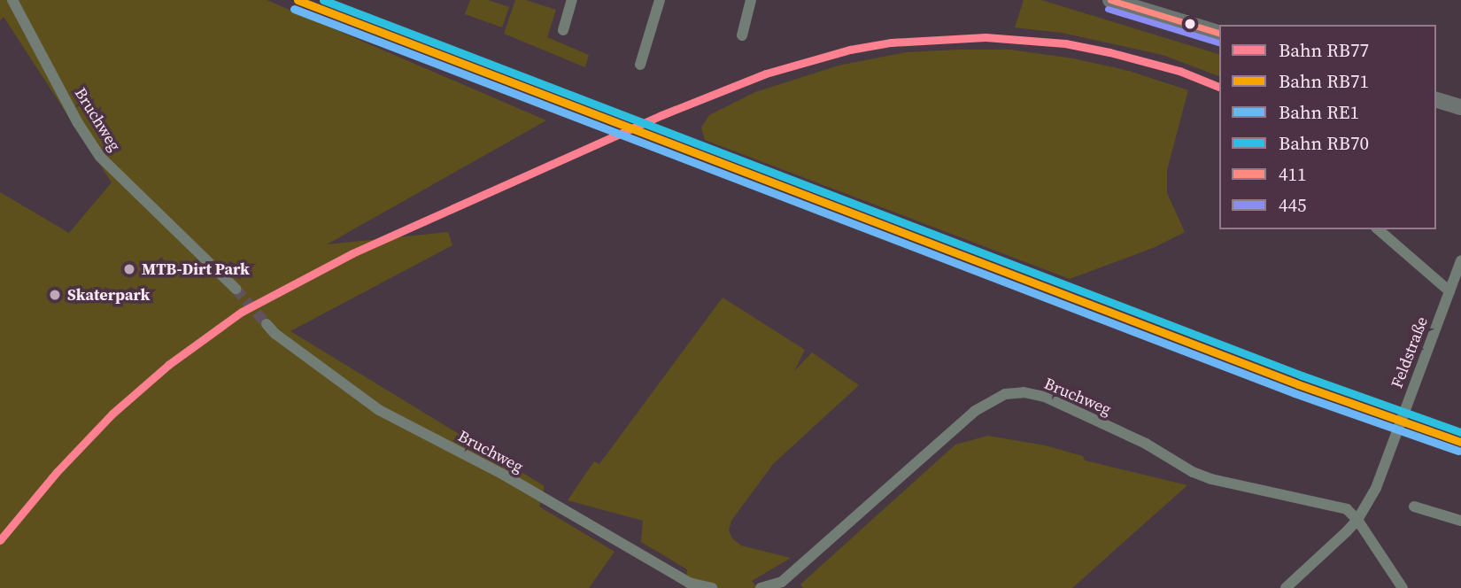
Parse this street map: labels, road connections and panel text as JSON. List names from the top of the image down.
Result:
{
  "streets": {
    "street": ["Bruchweg", "Feldstraße"]
  },
  "crossings": [
    ["Bruchweg", "Feldstraße"]
  ],
  "places": ["MTB-Dirt Park", "Skaterpark"],
  "lines": [
    "rail line RB71",
    "rail line RB70",
    "transit line 411",
    "rail line RE1",
    "transit line 445",
    "rail line RB77"
  ],
  "legend": [
    "Bahn RB77",
    "Bahn RB71",
    "Bahn RE1",
    "Bahn RB70",
    "411",
    "445"
  ]
}
